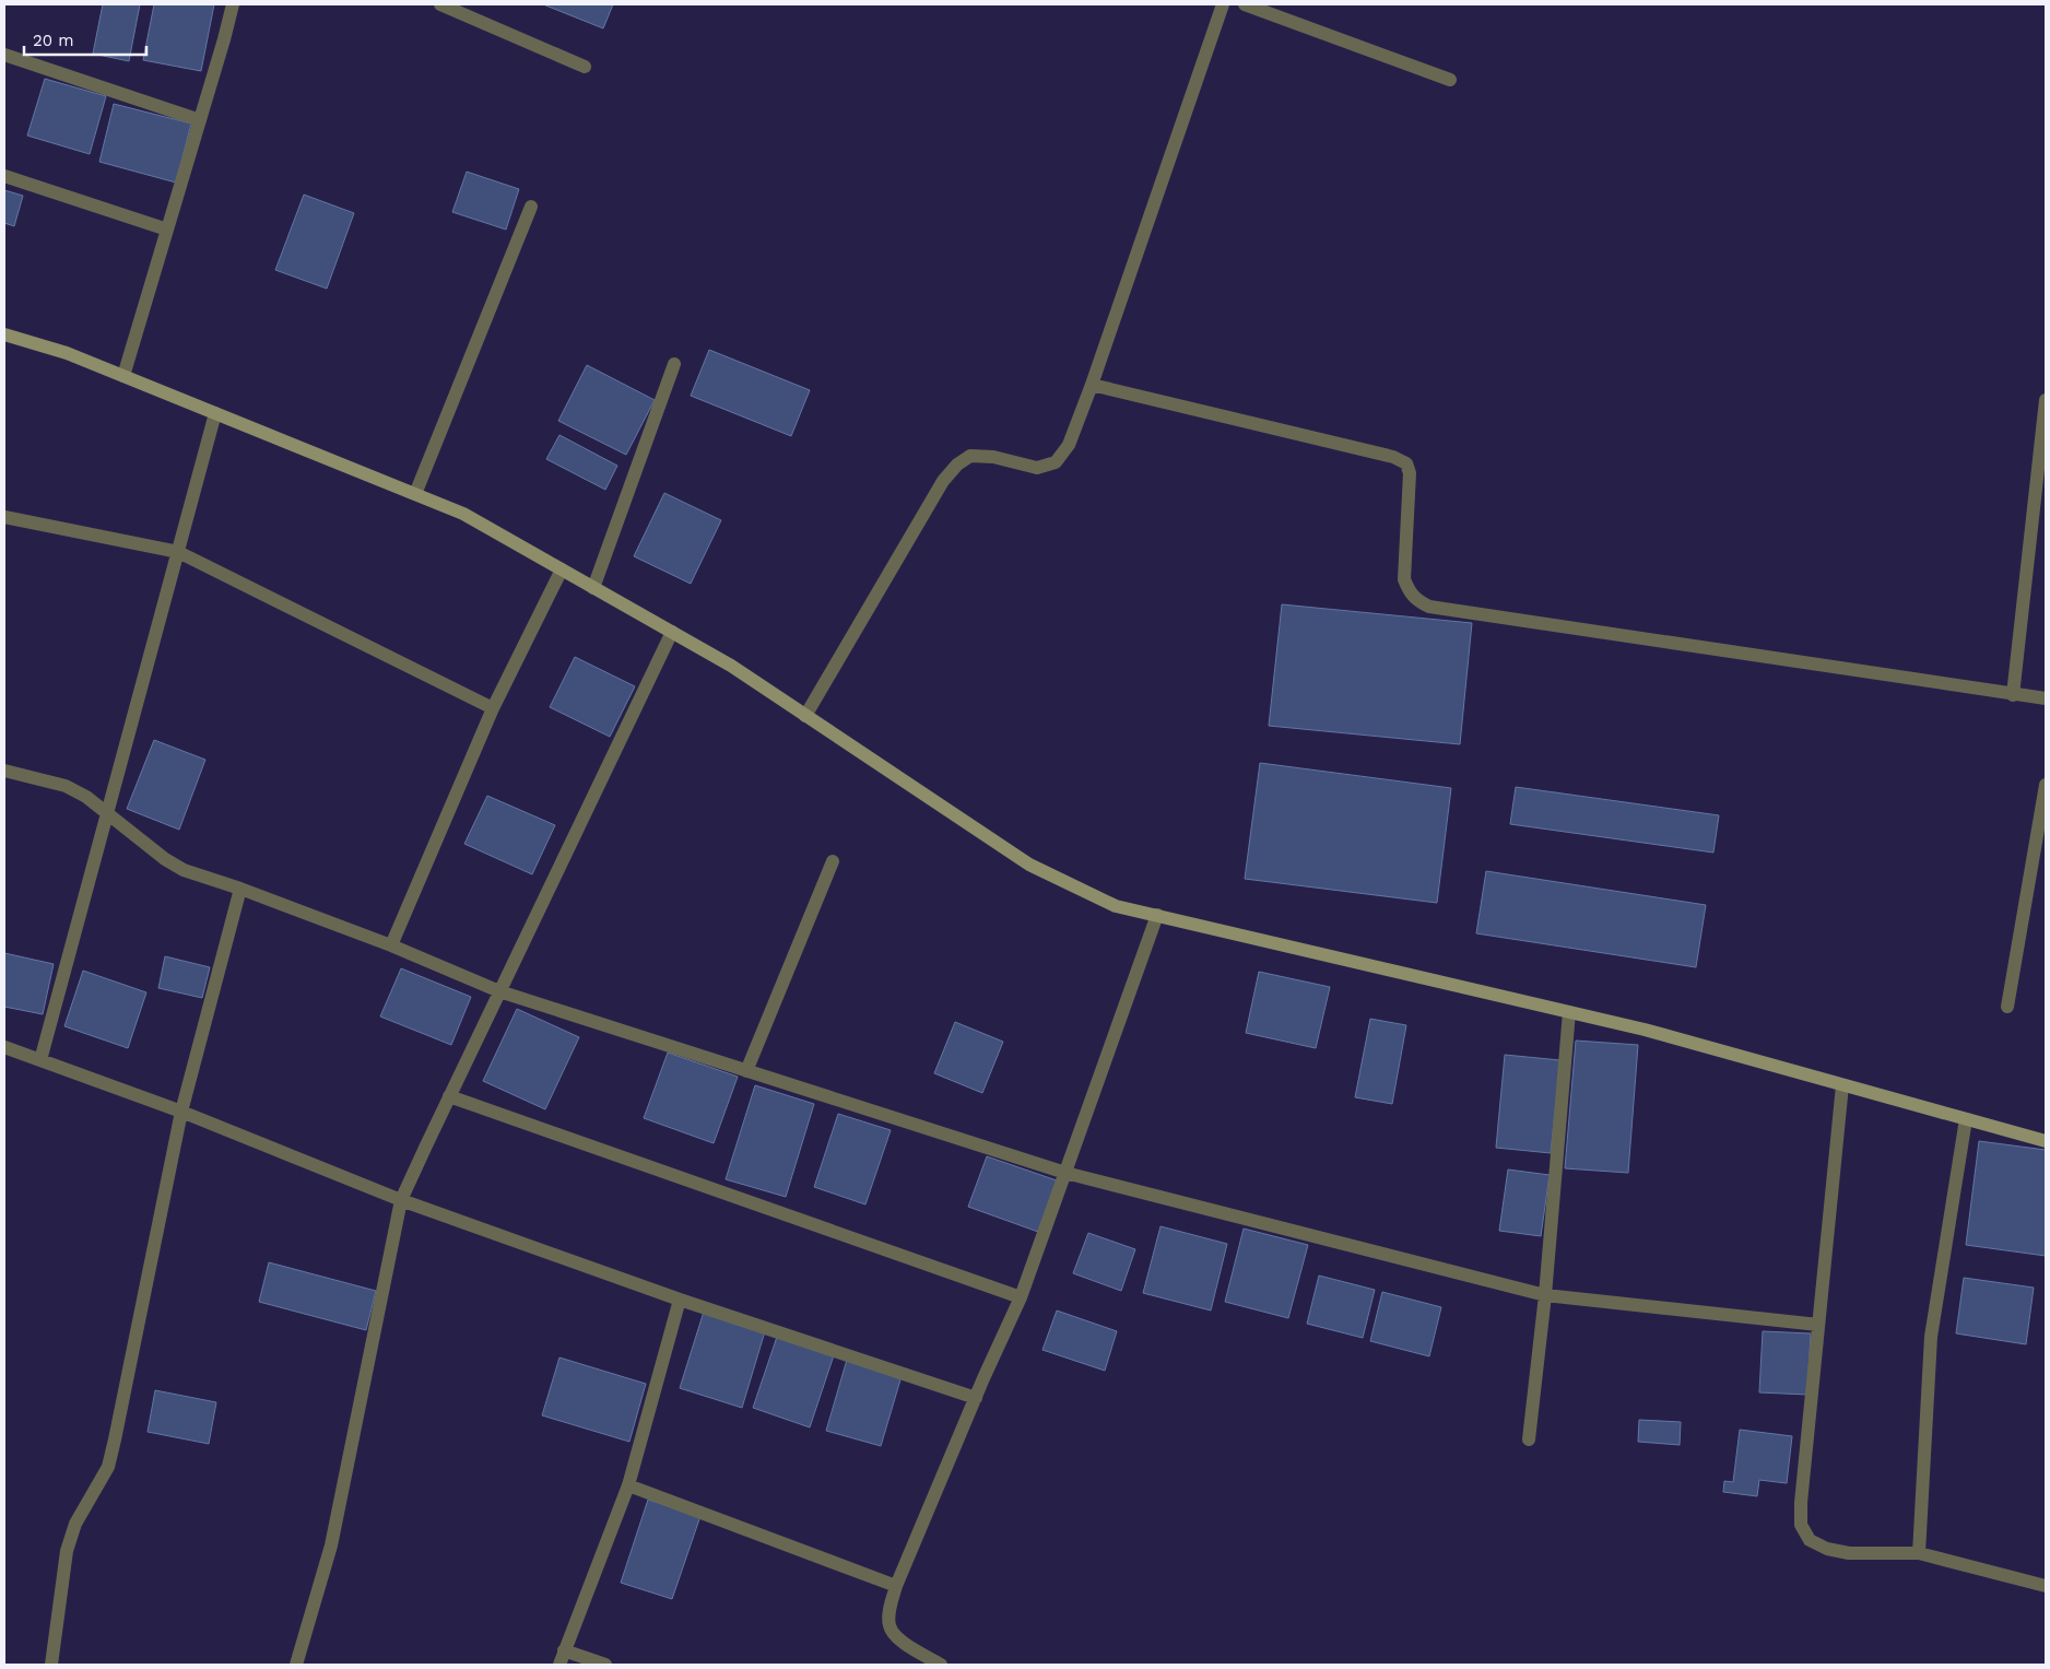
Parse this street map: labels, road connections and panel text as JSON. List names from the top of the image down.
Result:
{
  "scale_bar": "20 m"
}
